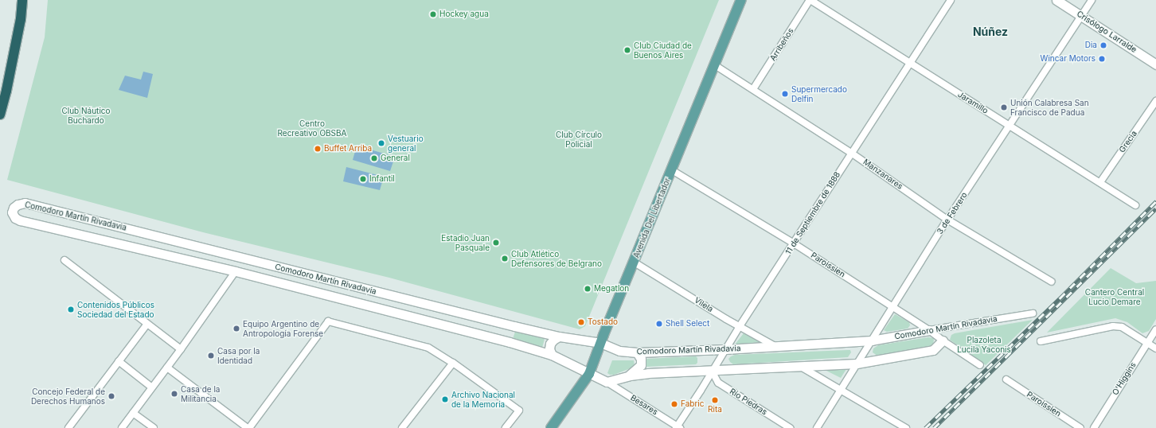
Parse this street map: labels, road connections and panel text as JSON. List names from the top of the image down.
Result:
{
  "streets": {
    "main road": ["Avenida Del Libertador"],
    "street": [
      "Crisólogo Larralde",
      "Arribeños",
      "Jaramillo",
      "Grecia",
      "Manzanares",
      "11 de Septiembre de 1888",
      "3 de Febrero",
      "Comodoro Martín Rivadavia",
      "Paroissien",
      "Vilela",
      "O'Higgins",
      "Río Piedras",
      "Besares"
    ]
  },
  "crossings": [
    ["Crisólogo Larralde", "3 de Febrero"],
    ["Arribeños", "Jaramillo"],
    ["Arribeños", "Manzanares"],
    ["Jaramillo", "Grecia"],
    ["Jaramillo", "11 de Septiembre de 1888"],
    ["Jaramillo", "3 de Febrero"],
    ["Manzanares", "11 de Septiembre de 1888"],
    ["Manzanares", "3 de Febrero"],
    ["Manzanares", "Avenida Del Libertador"],
    ["11 de Septiembre de 1888", "Comodoro Martín Rivadavia"],
    ["11 de Septiembre de 1888", "Paroissien"],
    ["11 de Septiembre de 1888", "Vilela"],
    ["11 de Septiembre de 1888", "Río Piedras"],
    ["11 de Septiembre de 1888", "Besares"],
    ["3 de Febrero", "Comodoro Martín Rivadavia"],
    ["3 de Febrero", "Paroissien"],
    ["Comodoro Martín Rivadavia", "Avenida Del Libertador"],
    ["Comodoro Martín Rivadavia", "Paroissien"],
    ["Comodoro Martín Rivadavia", "Vilela"],
    ["Comodoro Martín Rivadavia", "Río Piedras"],
    ["Comodoro Martín Rivadavia", "Besares"],
    ["Avenida Del Libertador", "Paroissien"],
    ["Avenida Del Libertador", "Vilela"]
  ],
  "districts": ["Núñez"],
  "parks": [
    "Club Náutico Buchardo",
    "Centro Recreativo OBSBA",
    "Club Círculo Policial",
    "Cantero Central Lucio Demare",
    "Plazoleta Lucila Yaconis"
  ],
  "places": [
    "Hockey agua",
    "Dia",
    "Club Ciudad de Buenos Aires",
    "Wincar Motors",
    "Supermercado Delfin",
    "Unión Calabresa San Francisco de Padua",
    "Vestuario general",
    "Buffet Arriba",
    "General",
    "Infantil",
    "Estadio Juan Pasquale",
    "Club Atlético Defensores de Belgrano",
    "Megatlon",
    "Contenidos Públicos Sociedad del Estado",
    "Tostado",
    "Shell Select",
    "Equipo Argentino de Antropología Forense",
    "Casa por la Identidad",
    "Casa de la Militancia",
    "Concejo Federal de Derechos Humanos",
    "Archivo Nacional de la Memoria",
    "Rita",
    "Fabric"
  ]
}
